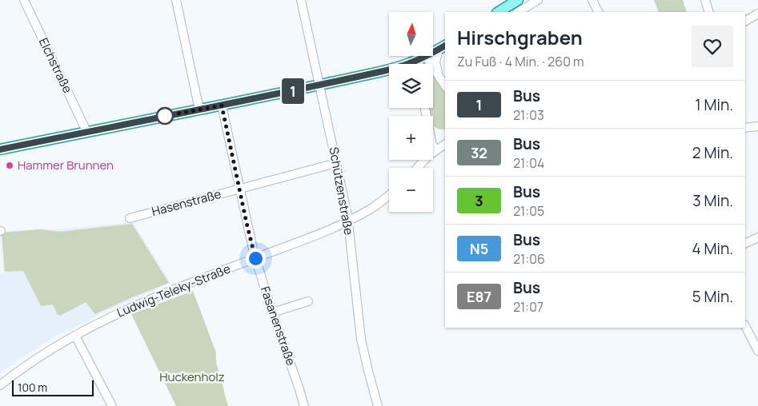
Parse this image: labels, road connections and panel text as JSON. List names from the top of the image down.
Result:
{
  "streets": {
    "street": [
      "Elchstraße",
      "Schützenstraße",
      "Hasenstraße",
      "Ludwig-Teleky-Straße",
      "Fasanenstraße"
    ]
  },
  "crossings": [
    ["Schützenstraße", "Hasenstraße"],
    ["Schützenstraße", "Ludwig-Teleky-Straße"],
    ["Hasenstraße", "Fasanenstraße"],
    ["Ludwig-Teleky-Straße", "Fasanenstraße"]
  ],
  "parks": ["Huckenholz"],
  "places": ["Hammer Brunnen"],
  "lines": ["bus line 1"],
  "scale_bar": "100 m",
  "north": "top",
  "page": {
    "on_map": "1",
    "map_buttons": ["+", "−"],
    "heading": ["Hirschgraben", "Zu Fuß · 4 Min. · 260 m"],
    "list": [
      {
        "mark": "1",
        "name": "Bus",
        "note": "21:03",
        "value": "1 Min."
      },
      {
        "mark": "32",
        "name": "Bus",
        "note": "21:04",
        "value": "2 Min."
      },
      {
        "mark": "3",
        "name": "Bus",
        "note": "21:05",
        "value": "3 Min."
      },
      {
        "mark": "N5",
        "name": "Bus",
        "note": "21:06",
        "value": "4 Min."
      },
      {
        "mark": "E87",
        "name": "Bus",
        "note": "21:07",
        "value": "5 Min."
      }
    ],
    "scale": "100 m"
  }
}
